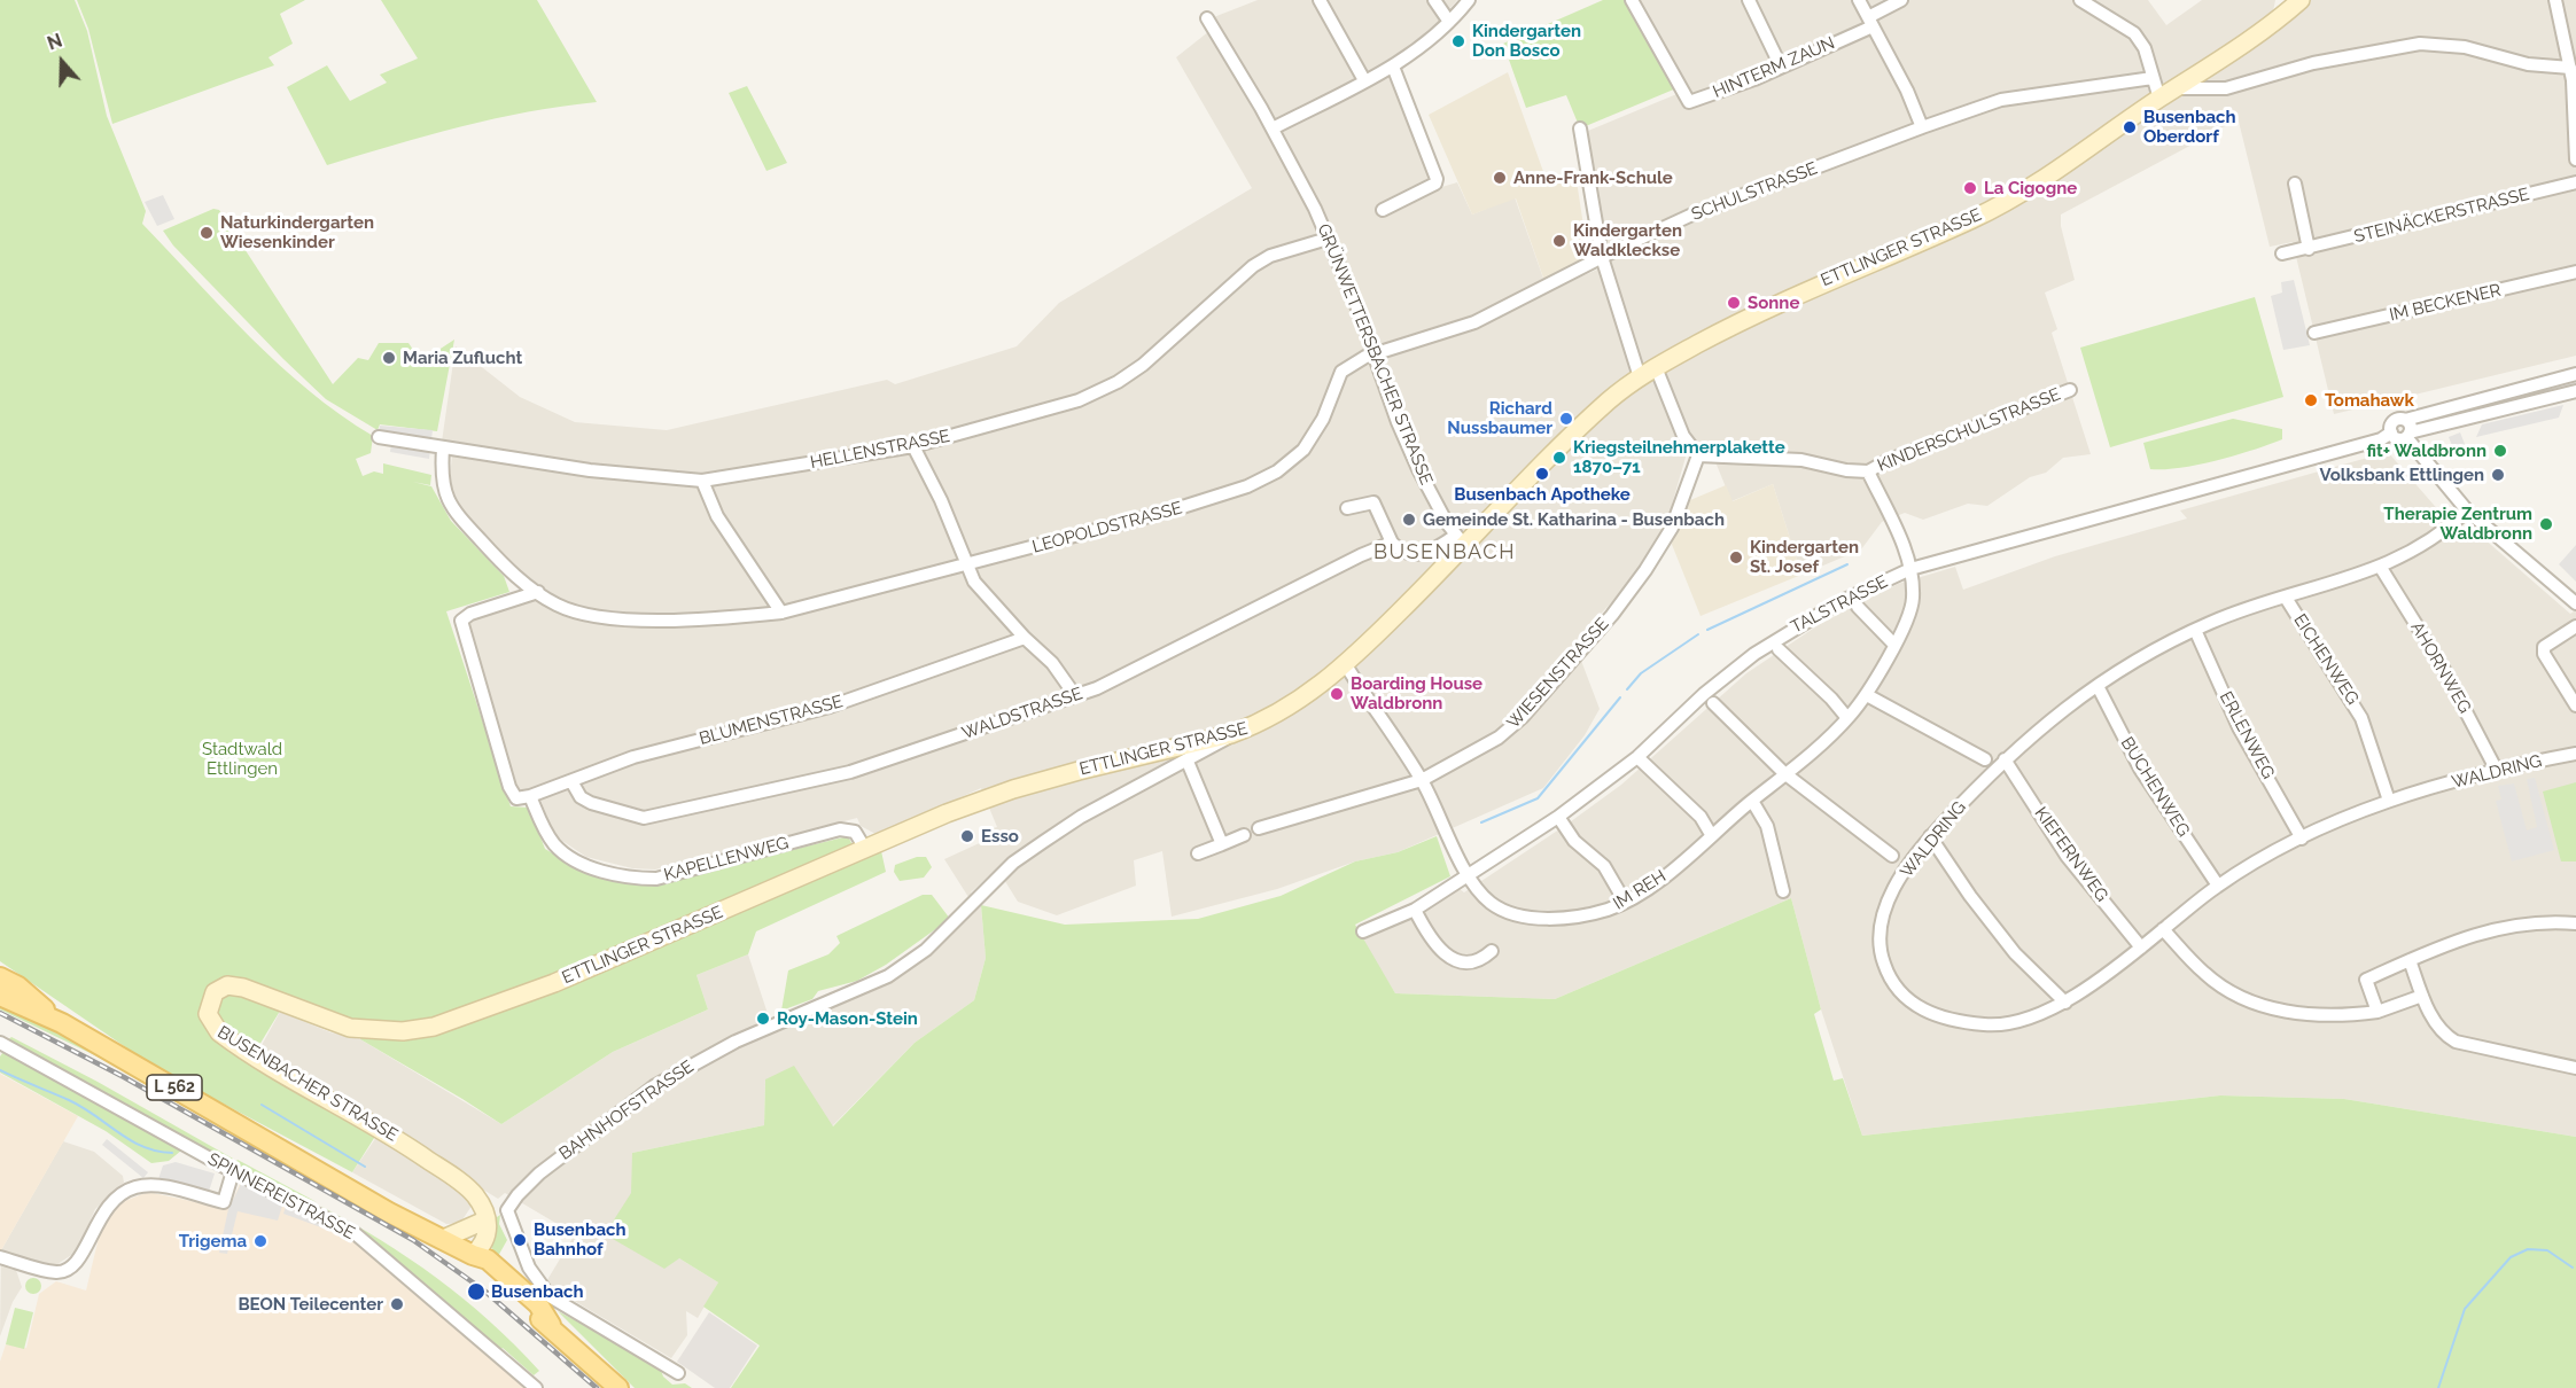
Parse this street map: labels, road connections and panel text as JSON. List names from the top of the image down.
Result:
{
  "streets": {
    "main road": ["ETTLINGER STRASSE", "BUSENBACHER STRASSE", "L 562"],
    "street": [
      "HINTERM ZAUN",
      "SCHULSTRASSE",
      "STEINÄCKERSTRASSE",
      "IM BECKENER",
      "GRÜNWETTERSBACHER STRASSE",
      "KINDERSCHULSTRASSE",
      "HELLENSTRASSE",
      "LEOPOLDSTRASSE",
      "TALSTRASSE",
      "EICHENWEG",
      "AHORNWEG",
      "WIESENSTRASSE",
      "WALDSTRASSE",
      "BLUMENSTRASSE",
      "ERLENWEG",
      "WALDRING",
      "BUCHENWEG",
      "KIEFERNWEG",
      "KAPELLENWEG",
      "IM REH",
      "BAHNHOFSTRASSE",
      "SPINNEREISTRASSE"
    ]
  },
  "crossings": [
    ["SCHULSTRASSE", "GRÜNWETTERSBACHER STRASSE"],
    ["SCHULSTRASSE", "LEOPOLDSTRASSE"],
    ["ETTLINGER STRASSE", "GRÜNWETTERSBACHER STRASSE"],
    ["ETTLINGER STRASSE", "KAPELLENWEG"],
    ["ETTLINGER STRASSE", "IM REH"],
    ["ETTLINGER STRASSE", "BUSENBACHER STRASSE"],
    ["ETTLINGER STRASSE", "BAHNHOFSTRASSE"],
    ["GRÜNWETTERSBACHER STRASSE", "HELLENSTRASSE"],
    ["GRÜNWETTERSBACHER STRASSE", "LEOPOLDSTRASSE"],
    ["KINDERSCHULSTRASSE", "TALSTRASSE"],
    ["KINDERSCHULSTRASSE", "WIESENSTRASSE"],
    ["KINDERSCHULSTRASSE", "IM REH"],
    ["HELLENSTRASSE", "LEOPOLDSTRASSE"],
    ["LEOPOLDSTRASSE", "BLUMENSTRASSE"],
    ["TALSTRASSE", "IM REH"],
    ["EICHENWEG", "WALDRING"],
    ["AHORNWEG", "WALDRING"],
    ["WIESENSTRASSE", "IM REH"],
    ["WALDSTRASSE", "BLUMENSTRASSE"],
    ["BLUMENSTRASSE", "KAPELLENWEG"],
    ["ERLENWEG", "WALDRING"],
    ["WALDRING", "BUCHENWEG"],
    ["WALDRING", "KIEFERNWEG"]
  ],
  "districts": ["BUSENBACH"],
  "parks": ["Stadtwald Ettlingen"],
  "places": [
    "Kindergarten Don Bosco",
    "Busenbach Oberdorf",
    "Anne-Frank-Schule",
    "La Cigogne",
    "Naturkindergarten Wiesenkinder",
    "Kindergarten Waldkleckse",
    "Sonne",
    "Maria Zuflucht",
    "Tomahawk",
    "Richard Nussbaumer",
    "fit+ Waldbronn",
    "Kriegsteilnehmerplakette 1870–71",
    "Busenbach Apotheke",
    "Volksbank Ettlingen",
    "Gemeinde St. Katharina - Busenbach",
    "Therapie Zentrum Waldbronn",
    "Kindergarten St. Josef",
    "Boarding House Waldbronn",
    "Esso",
    "Roy-Mason-Stein",
    "Busenbach Bahnhof",
    "Trigema",
    "Busenbach",
    "BEON Teilecenter"
  ],
  "north": "top"
}
